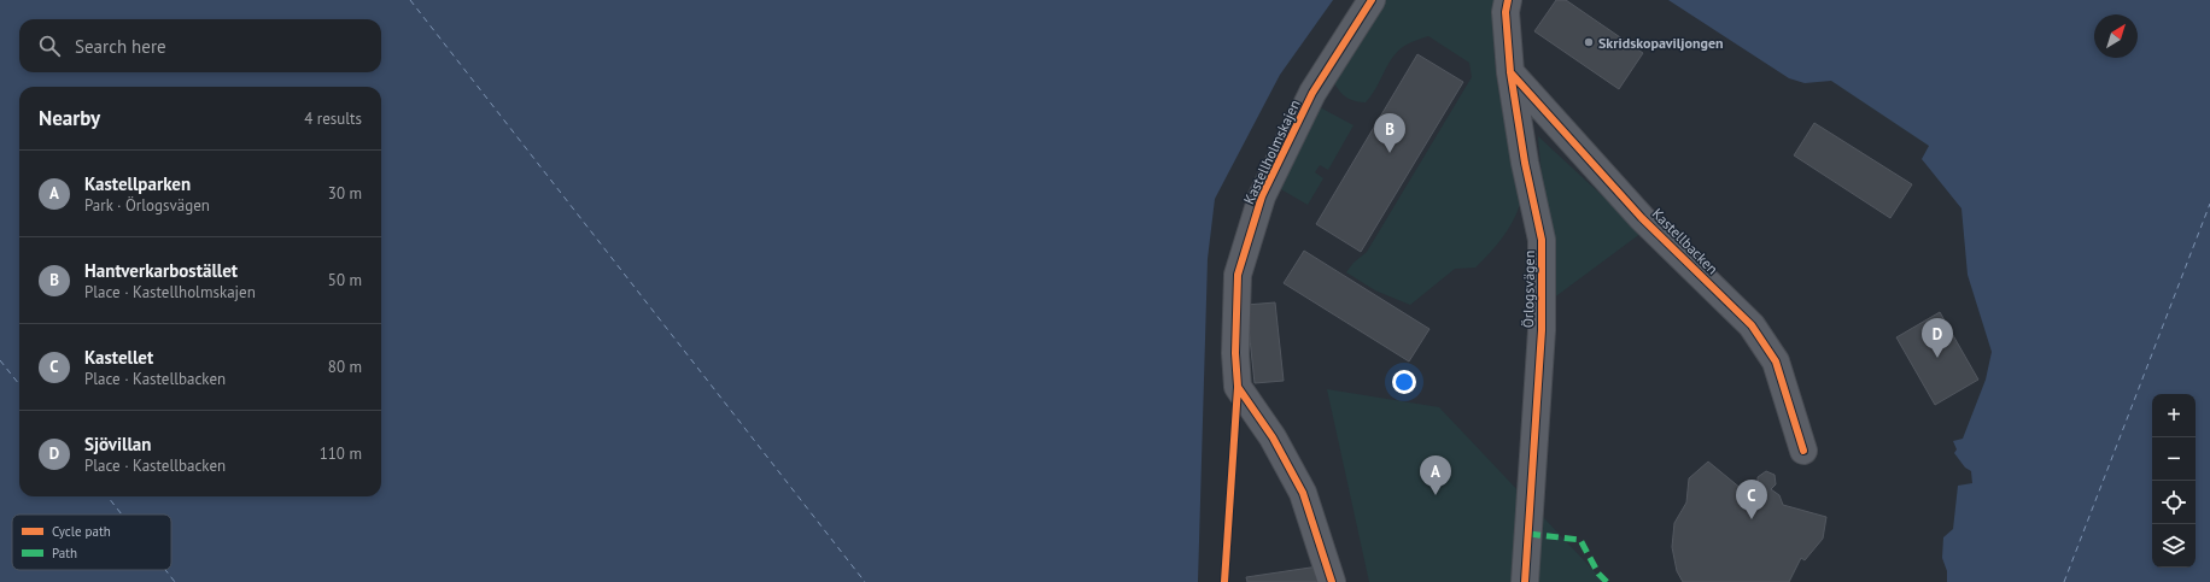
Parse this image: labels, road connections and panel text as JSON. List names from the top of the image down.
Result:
{
  "streets": {
    "street": ["Kastellholmskajen", "Kastellbacken", "Örlogsvägen"]
  },
  "crossings": [
    ["Kastellbacken", "Örlogsvägen"]
  ],
  "places": ["Skridskopaviljongen"],
  "legend": ["Cycle path", "Path"],
  "north": "top right",
  "page": {
    "search": "Search here",
    "heading": ["Nearby", "4 results"],
    "pins": [
      "B",
      "D",
      "A",
      "C"
    ],
    "list": [
      {
        "mark": "A",
        "name": "Kastellparken",
        "note": "Park · Örlogsvägen",
        "value": "30 m"
      },
      {
        "mark": "B",
        "name": "Hantverkarbostället",
        "note": "Place · Kastellholmskajen",
        "value": "50 m"
      },
      {
        "mark": "C",
        "name": "Kastellet",
        "note": "Place · Kastellbacken",
        "value": "80 m"
      },
      {
        "mark": "D",
        "name": "Sjövillan",
        "note": "Place · Kastellbacken",
        "value": "110 m"
      }
    ],
    "map_buttons": ["+", "−"]
  }
}
